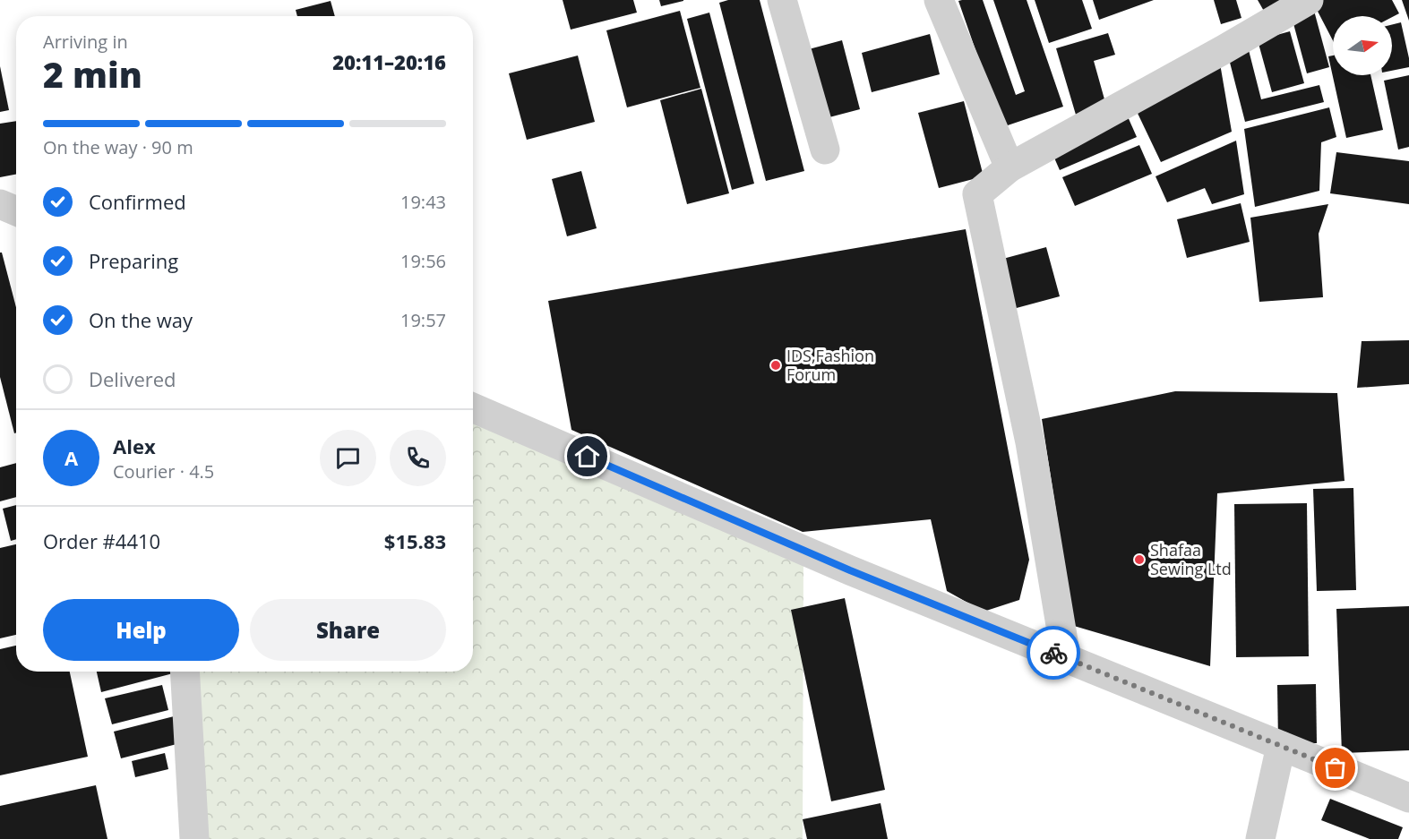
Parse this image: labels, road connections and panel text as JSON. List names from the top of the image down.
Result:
{
  "places": ["IDS,Fashion Forum", "Shafaa Sewing Ltd"],
  "north": "right",
  "page": {
    "heading": ["2 min", "Arriving in", "20:11–20:16"],
    "panel": [
      "Alex",
      "Courier · 4.5",
      "Order #4410",
      "$15.83"
    ],
    "bar": "On the way · 90 m",
    "list": [
      ["Confirmed", "19:43"],
      ["Preparing", "19:56"],
      ["On the way", "19:57"],
      "Delivered"
    ],
    "round": "A",
    "buttons": ["Help", "Share"]
  }
}
